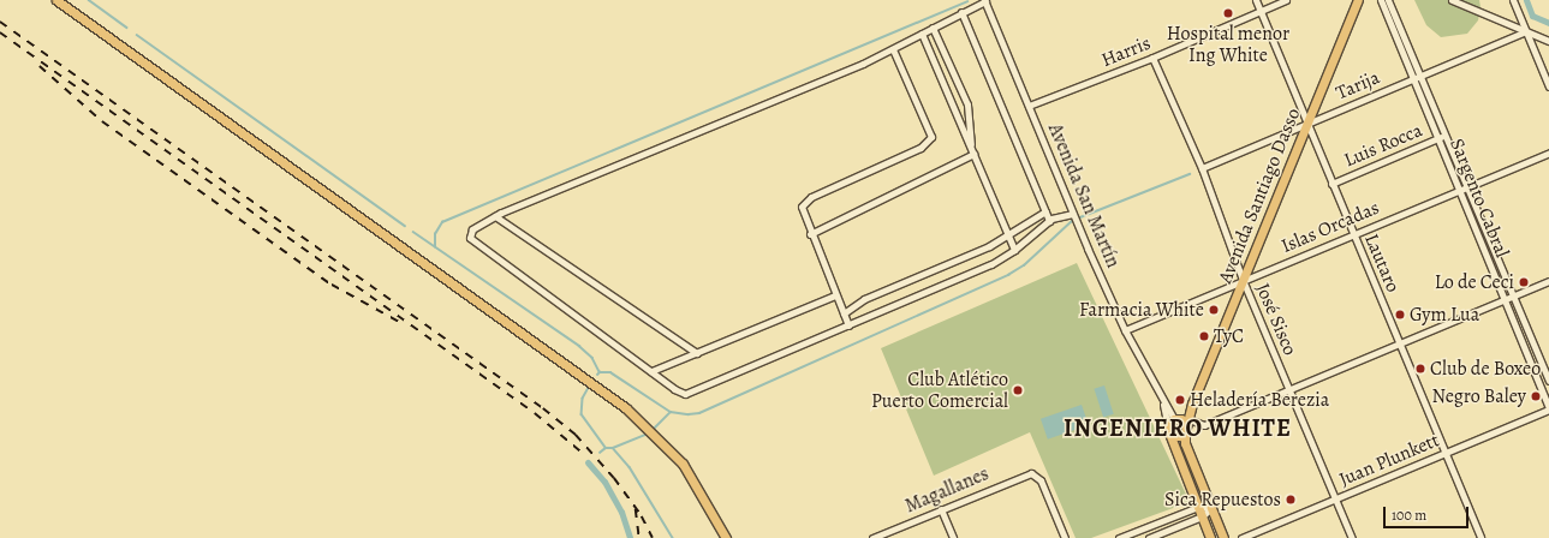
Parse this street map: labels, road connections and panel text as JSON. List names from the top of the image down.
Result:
{
  "streets": {
    "main road": ["Avenida San Martín", "Avenida Santiago Dasso"],
    "street": [
      "Harris",
      "Tarija",
      "Luis Rocca",
      "Sargento Cabral",
      "Islas Orcadas",
      "Lautaro",
      "José Sisco",
      "Juan Plunkett",
      "Magallanes"
    ]
  },
  "crossings": [
    ["Harris", "Avenida San Martín"],
    ["Harris", "Lautaro"],
    ["Harris", "José Sisco"],
    ["Tarija", "Avenida Santiago Dasso"],
    ["Tarija", "Sargento Cabral"],
    ["Tarija", "Lautaro"],
    ["Tarija", "José Sisco"],
    ["Luis Rocca", "Sargento Cabral"],
    ["Luis Rocca", "Lautaro"],
    ["Avenida San Martín", "Avenida Santiago Dasso"],
    ["Avenida San Martín", "Islas Orcadas"],
    ["Avenida Santiago Dasso", "Islas Orcadas"],
    ["Avenida Santiago Dasso", "Lautaro"],
    ["Avenida Santiago Dasso", "José Sisco"],
    ["Sargento Cabral", "Islas Orcadas"],
    ["Sargento Cabral", "Juan Plunkett"],
    ["Islas Orcadas", "Lautaro"],
    ["Islas Orcadas", "José Sisco"],
    ["Lautaro", "Juan Plunkett"],
    ["José Sisco", "Juan Plunkett"]
  ],
  "districts": ["INGENIERO WHITE"],
  "places": [
    "Hospital menor Ing White",
    "Lo de Ceci",
    "Farmacia White",
    "Gym Lua",
    "TyC",
    "Club de Boxeo",
    "Club Atlético Puerto Comercial",
    "Negro Baley",
    "Heladería Berezia",
    "Sica Repuestos"
  ],
  "scale_bar": "100 m"
}
